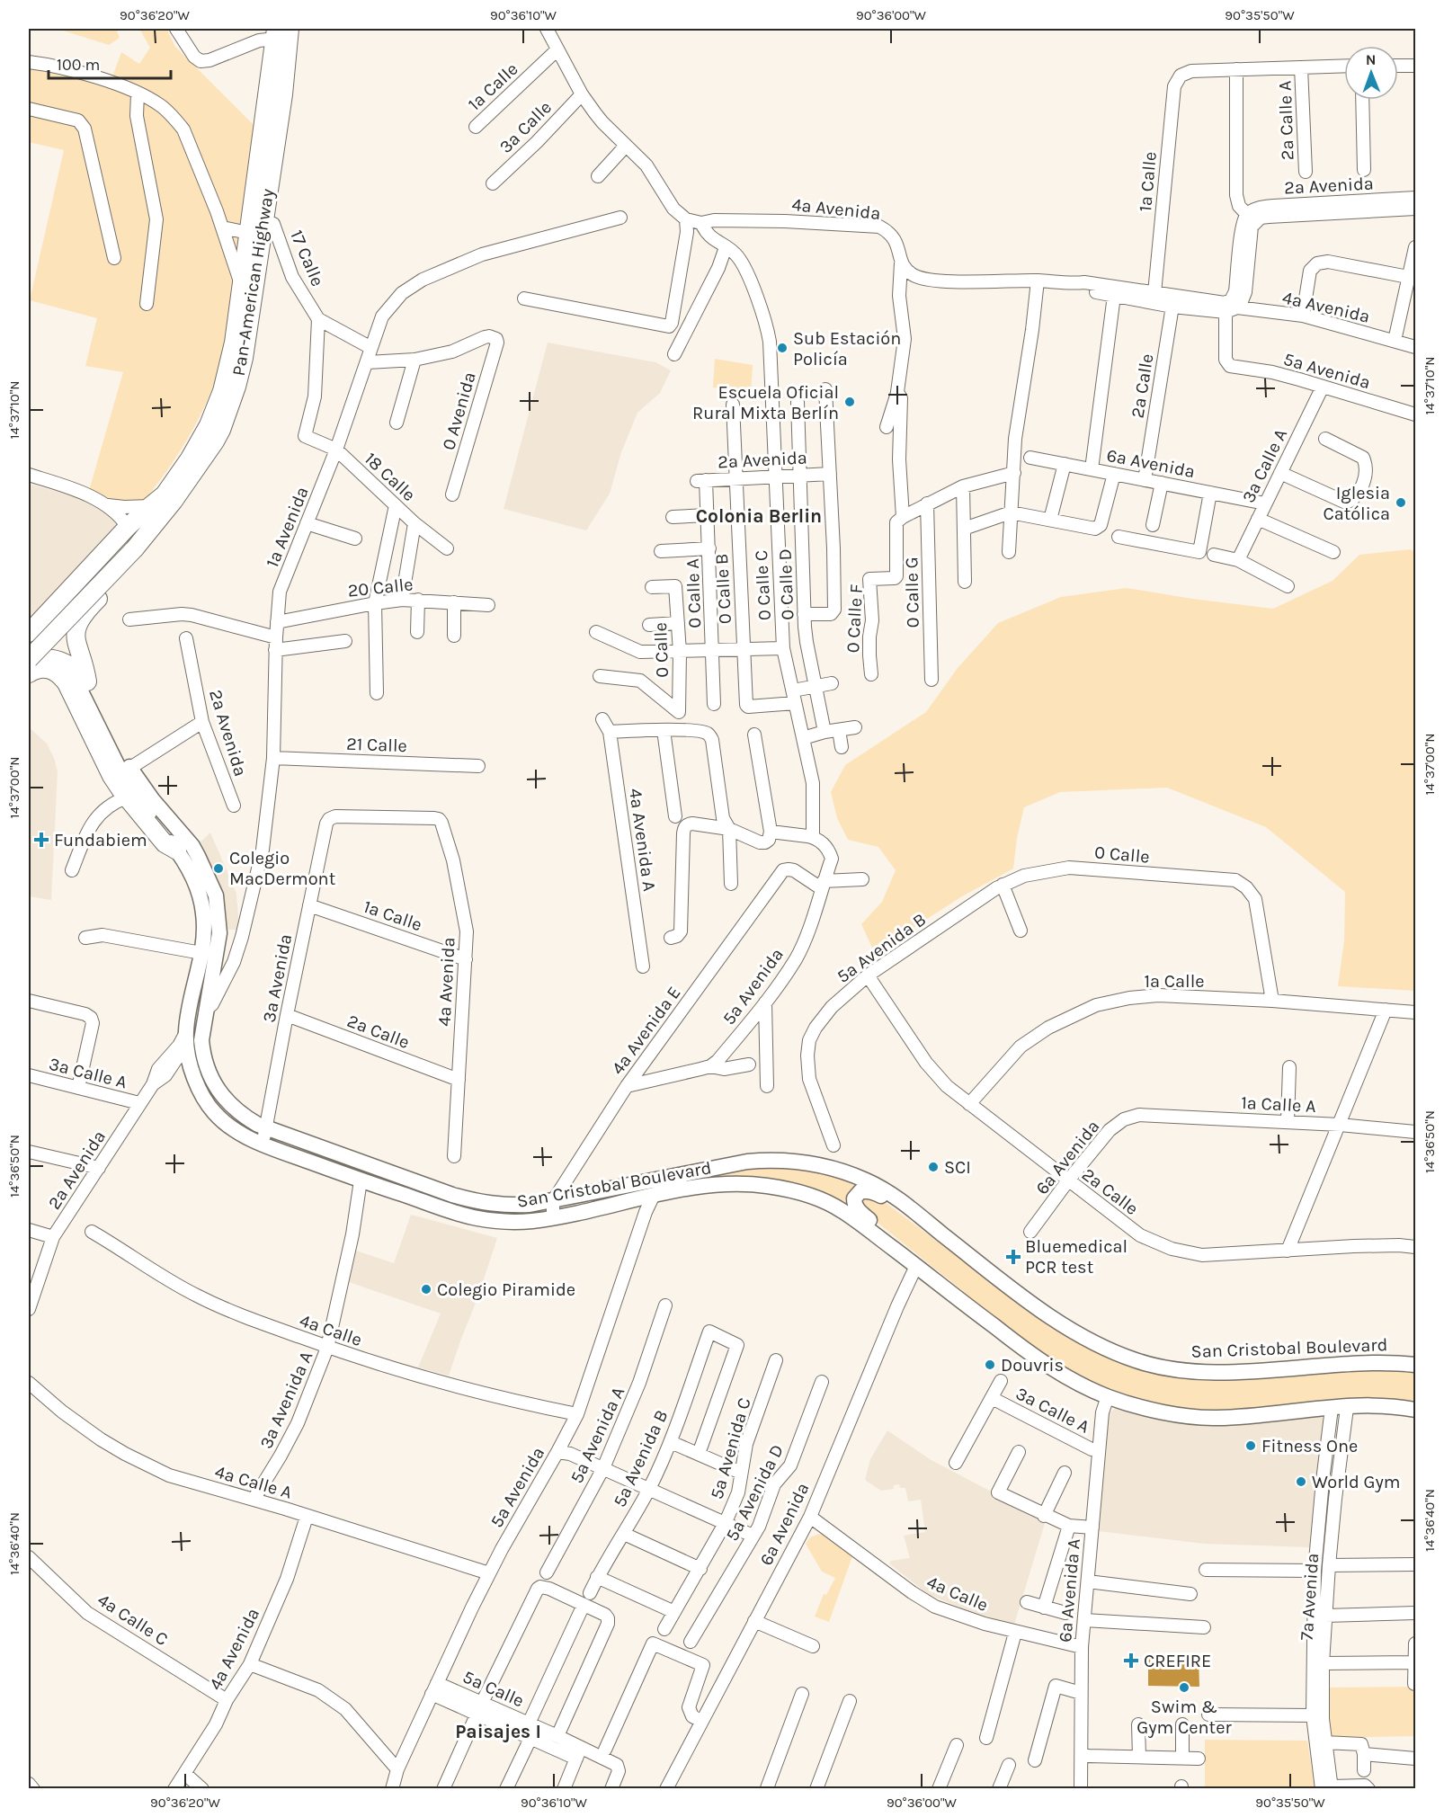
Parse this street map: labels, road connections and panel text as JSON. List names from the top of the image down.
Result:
{
  "streets": {
    "highway": ["Pan-American Highway"],
    "main road": ["San Cristobal Boulevard"],
    "street": [
      "1a Calle",
      "2a Calle A",
      "3a Calle",
      "2a Avenida",
      "4a Avenida",
      "17 Calle",
      "5a Avenida",
      "2a Calle",
      "0 Avenida",
      "6a Avenida",
      "3a Calle A",
      "18 Calle",
      "1a Avenida",
      "0 Calle D",
      "0 Calle C",
      "20 Calle",
      "0 Calle B",
      "0 Calle G",
      "0 Calle A",
      "0 Calle F",
      "0 Calle",
      "21 Calle",
      "4a Avenida A",
      "5a Avenida B",
      "3a Avenida",
      "4a Avenida E",
      "1a Calle A",
      "4a Calle",
      "3a Avenida A",
      "5a Avenida A",
      "5a Avenida C",
      "4a Calle A",
      "5a Avenida D",
      "6a Avenida A",
      "7a Avenida",
      "4a Calle C",
      "5a Calle"
    ]
  },
  "crossings": [
    ["1a Calle", "4a Avenida"],
    ["1a Calle", "2a Calle"],
    ["1a Calle", "0 Calle"],
    ["1a Calle", "3a Avenida"],
    ["2a Avenida", "3a Calle A"],
    ["2a Avenida", "0 Calle D"],
    ["2a Avenida", "0 Calle C"],
    ["2a Avenida", "0 Calle B"],
    ["2a Avenida", "0 Calle A"],
    ["2a Avenida", "San Cristobal Boulevard"],
    ["4a Avenida", "5a Avenida"],
    ["4a Avenida", "2a Calle"],
    ["4a Avenida", "0 Calle C"],
    ["4a Avenida", "0 Calle F"],
    ["4a Avenida", "3a Avenida"],
    ["4a Avenida", "4a Calle A"],
    ["4a Avenida", "4a Calle C"],
    ["17 Calle", "Pan-American Highway"],
    ["17 Calle", "18 Calle"],
    ["17 Calle", "1a Avenida"],
    ["5a Avenida", "3a Calle A"],
    ["5a Avenida", "0 Calle C"],
    ["5a Avenida", "4a Avenida E"],
    ["5a Avenida", "San Cristobal Boulevard"],
    ["5a Avenida", "4a Calle"],
    ["5a Avenida", "4a Calle A"],
    ["5a Avenida", "5a Calle"],
    ["2a Calle", "6a Avenida"],
    ["2a Calle", "5a Avenida B"],
    ["2a Calle", "3a Avenida"],
    ["6a Avenida", "3a Calle A"],
    ["6a Avenida", "1a Calle A"],
    ["6a Avenida", "San Cristobal Boulevard"],
    ["6a Avenida", "4a Calle"],
    ["3a Calle A", "6a Avenida A"],
    ["18 Calle", "1a Avenida"],
    ["1a Avenida", "20 Calle"],
    ["1a Avenida", "21 Calle"],
    ["1a Avenida", "San Cristobal Boulevard"],
    ["0 Calle C", "0 Calle B"],
    ["0 Calle", "5a Avenida B"],
    ["3a Avenida", "San Cristobal Boulevard"],
    ["4a Avenida E", "San Cristobal Boulevard"],
    ["San Cristobal Boulevard", "3a Avenida A"],
    ["San Cristobal Boulevard", "6a Avenida A"],
    ["San Cristobal Boulevard", "7a Avenida"],
    ["4a Calle", "3a Avenida A"],
    ["4a Calle", "6a Avenida A"],
    ["3a Avenida A", "4a Calle A"]
  ],
  "districts": ["Colonia Berlin", "Paisajes I"],
  "places": {
    "other": [
      "Sub Estación Policía",
      "Escuela Oficial Rural Mixta Berlín",
      "Iglesia Católica",
      "Colegio MacDermont",
      "SCI",
      "Colegio Piramide",
      "Douvris",
      "Fitness One",
      "World Gym",
      "Swim & Gym Center"
    ],
    "health": ["Fundabiem", "Bluemedical PCR test", "CREFIRE"]
  },
  "scale_bar": "100 m",
  "north": "top",
  "coordinates": [
    "90°36'20\"W",
    "90°36'10\"W",
    "90°36'00\"W",
    "90°35'50\"W",
    "14°37'10\"N",
    "14°37'00\"N",
    "14°36'50\"N",
    "14°36'40\"N"
  ]
}
